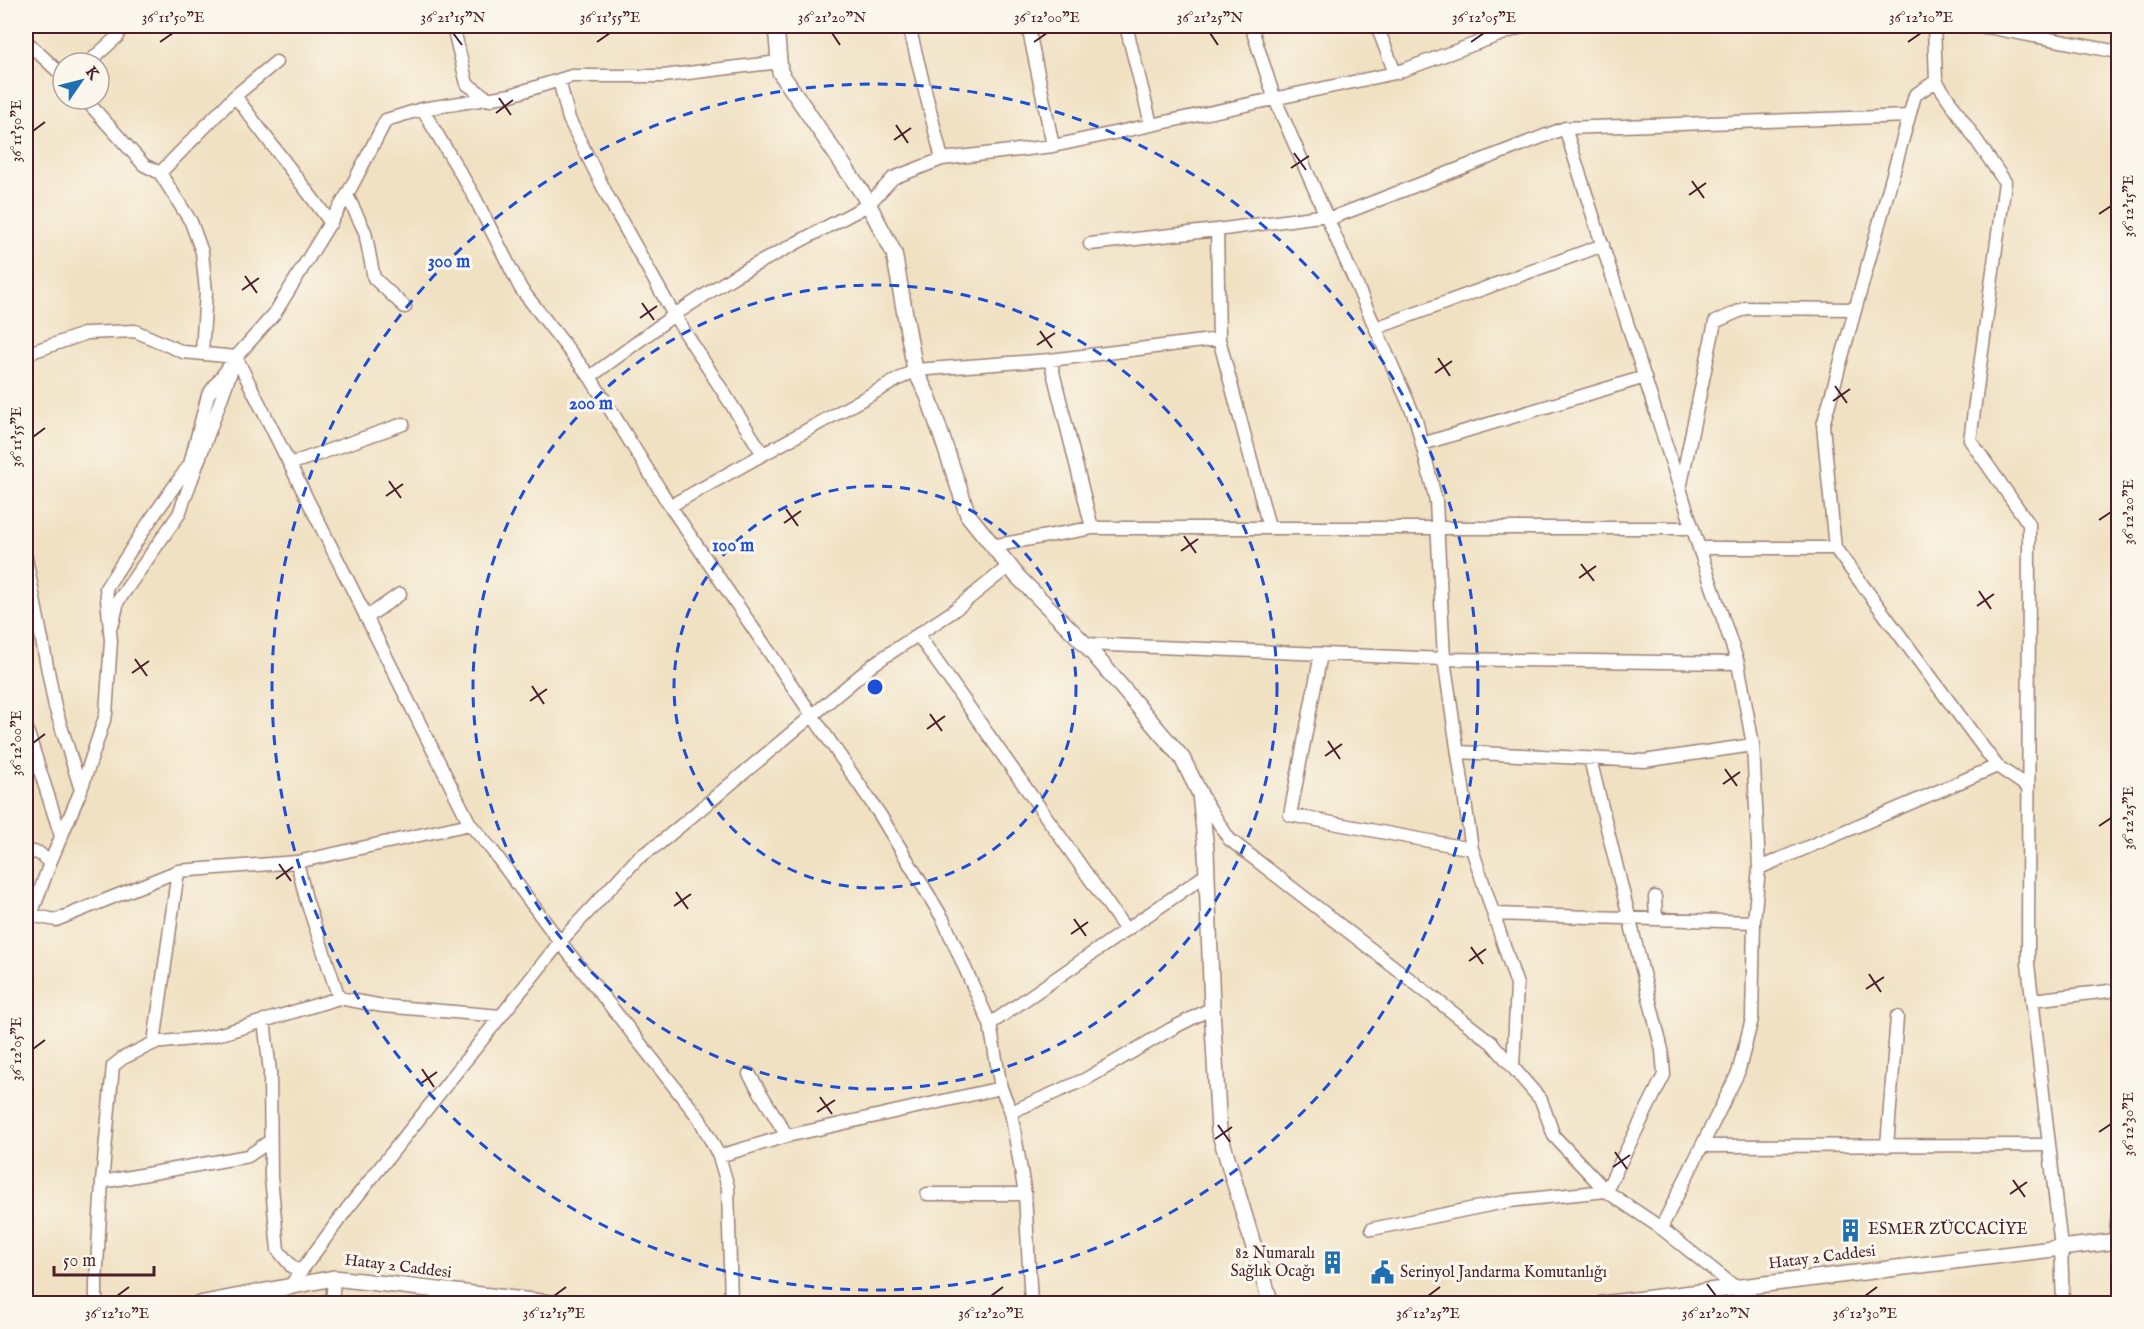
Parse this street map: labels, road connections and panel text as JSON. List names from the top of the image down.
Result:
{
  "streets": {
    "street": ["Hatay 2 Caddesi"]
  },
  "places": {
    "building": ["ESMER ZÜCCACİYE", "82 Numaralı Sağlık Ocağı"],
    "public building": ["Serinyol Jandarma Komutanlığı"]
  },
  "scale_bar": "50 m",
  "north": "top right",
  "coordinates": [
    "36°11'50\"E",
    "36°21'15\"N",
    "36°11'55\"E",
    "36°21'20\"N",
    "36°12'00\"E",
    "36°21'25\"N",
    "36°12'05\"E",
    "36°12'10\"E",
    "36°12'15\"E",
    "36°12'20\"E",
    "36°12'25\"E",
    "36°12'30\"E"
  ],
  "rings": ["300 m", "200 m", "100 m"]
}
